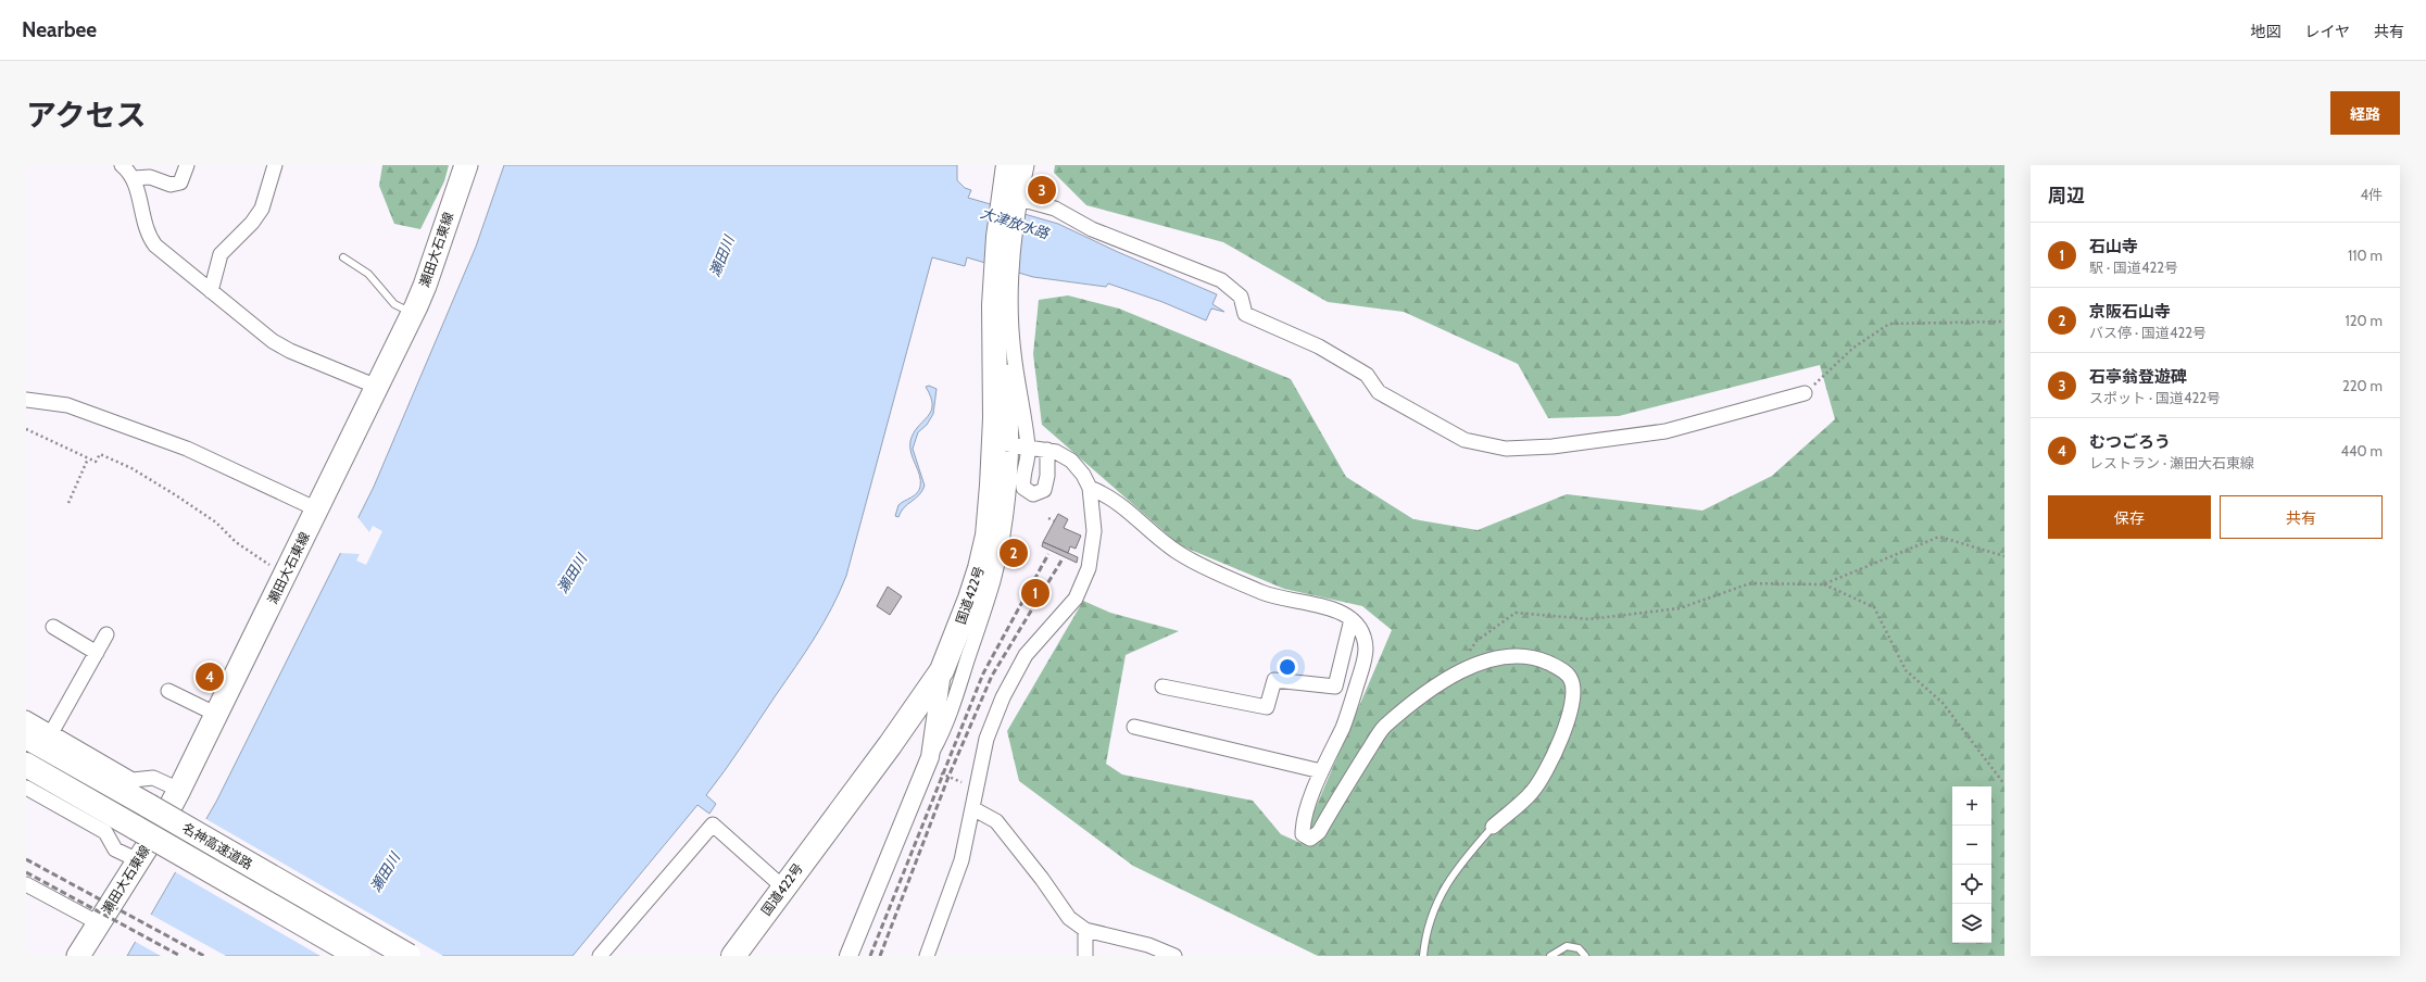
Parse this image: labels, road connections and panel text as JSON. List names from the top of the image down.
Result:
{
  "streets": {
    "highway": ["国道422号", "名神高速道路"],
    "main road": ["瀬田大石東線"]
  },
  "water": ["大津放水路", "瀬田川"],
  "page": {
    "header": "Nearbee",
    "nav": ["地図", "レイヤ", "共有"],
    "title": "アクセス",
    "buttons": [
      "経路",
      ["保存", "共有"]
    ],
    "heading": ["周辺", "4件"],
    "pins": [
      "3",
      "2",
      "1",
      "4"
    ],
    "list": [
      {
        "mark": "1",
        "name": "石山寺",
        "note": "駅 · 国道422号",
        "value": "110 m"
      },
      {
        "mark": "2",
        "name": "京阪石山寺",
        "note": "バス停 · 国道422号",
        "value": "120 m"
      },
      {
        "mark": "3",
        "name": "石亭翁登遊碑",
        "note": "スポット · 国道422号",
        "value": "220 m"
      },
      {
        "mark": "4",
        "name": "むつごろう",
        "note": "レストラン · 瀬田大石東線",
        "value": "440 m"
      }
    ],
    "map_buttons": ["+", "−"]
  }
}
